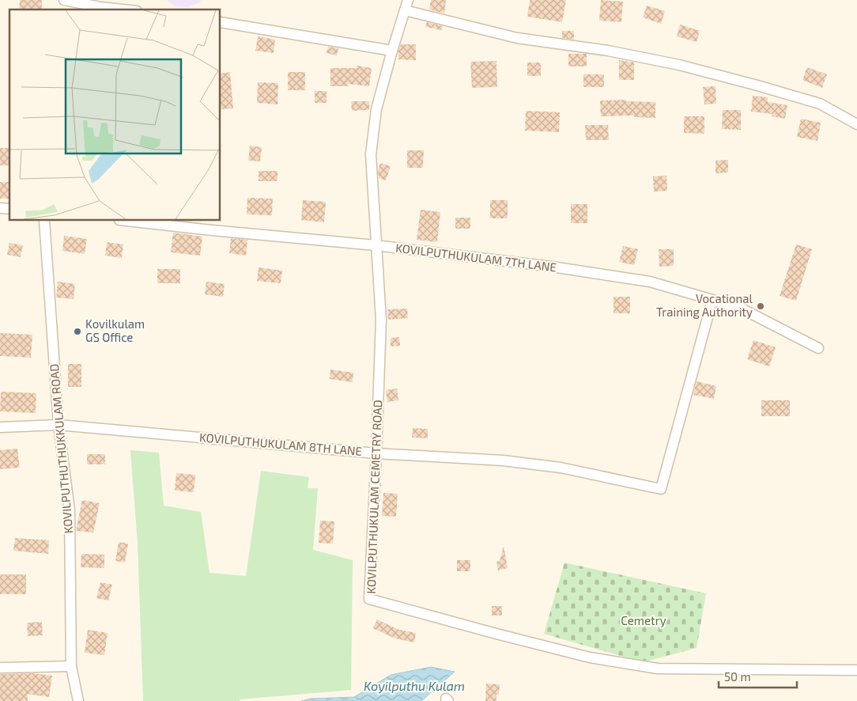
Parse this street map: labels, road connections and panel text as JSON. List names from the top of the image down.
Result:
{
  "streets": {
    "street": [
      "KOVILPUTHUKULAM 7TH LANE",
      "KOVILPUTHUKULAM 8TH LANE",
      "KOVILPUTHUTHUKKULAM ROAD",
      "KOVILPUTHUKULAM CEMETRY ROAD"
    ]
  },
  "crossings": [
    ["KOVILPUTHUKULAM 7TH LANE", "KOVILPUTHUKULAM 8TH LANE"],
    ["KOVILPUTHUKULAM 7TH LANE", "KOVILPUTHUKULAM CEMETRY ROAD"],
    ["KOVILPUTHUKULAM 8TH LANE", "KOVILPUTHUTHUKKULAM ROAD"],
    ["KOVILPUTHUKULAM 8TH LANE", "KOVILPUTHUKULAM CEMETRY ROAD"]
  ],
  "water": ["Koyilputhu Kulam"],
  "parks": ["Cemetry"],
  "places": ["Vocational Training Authority", "Kovilkulam GS Office"],
  "scale_bar": "50 m"
}
